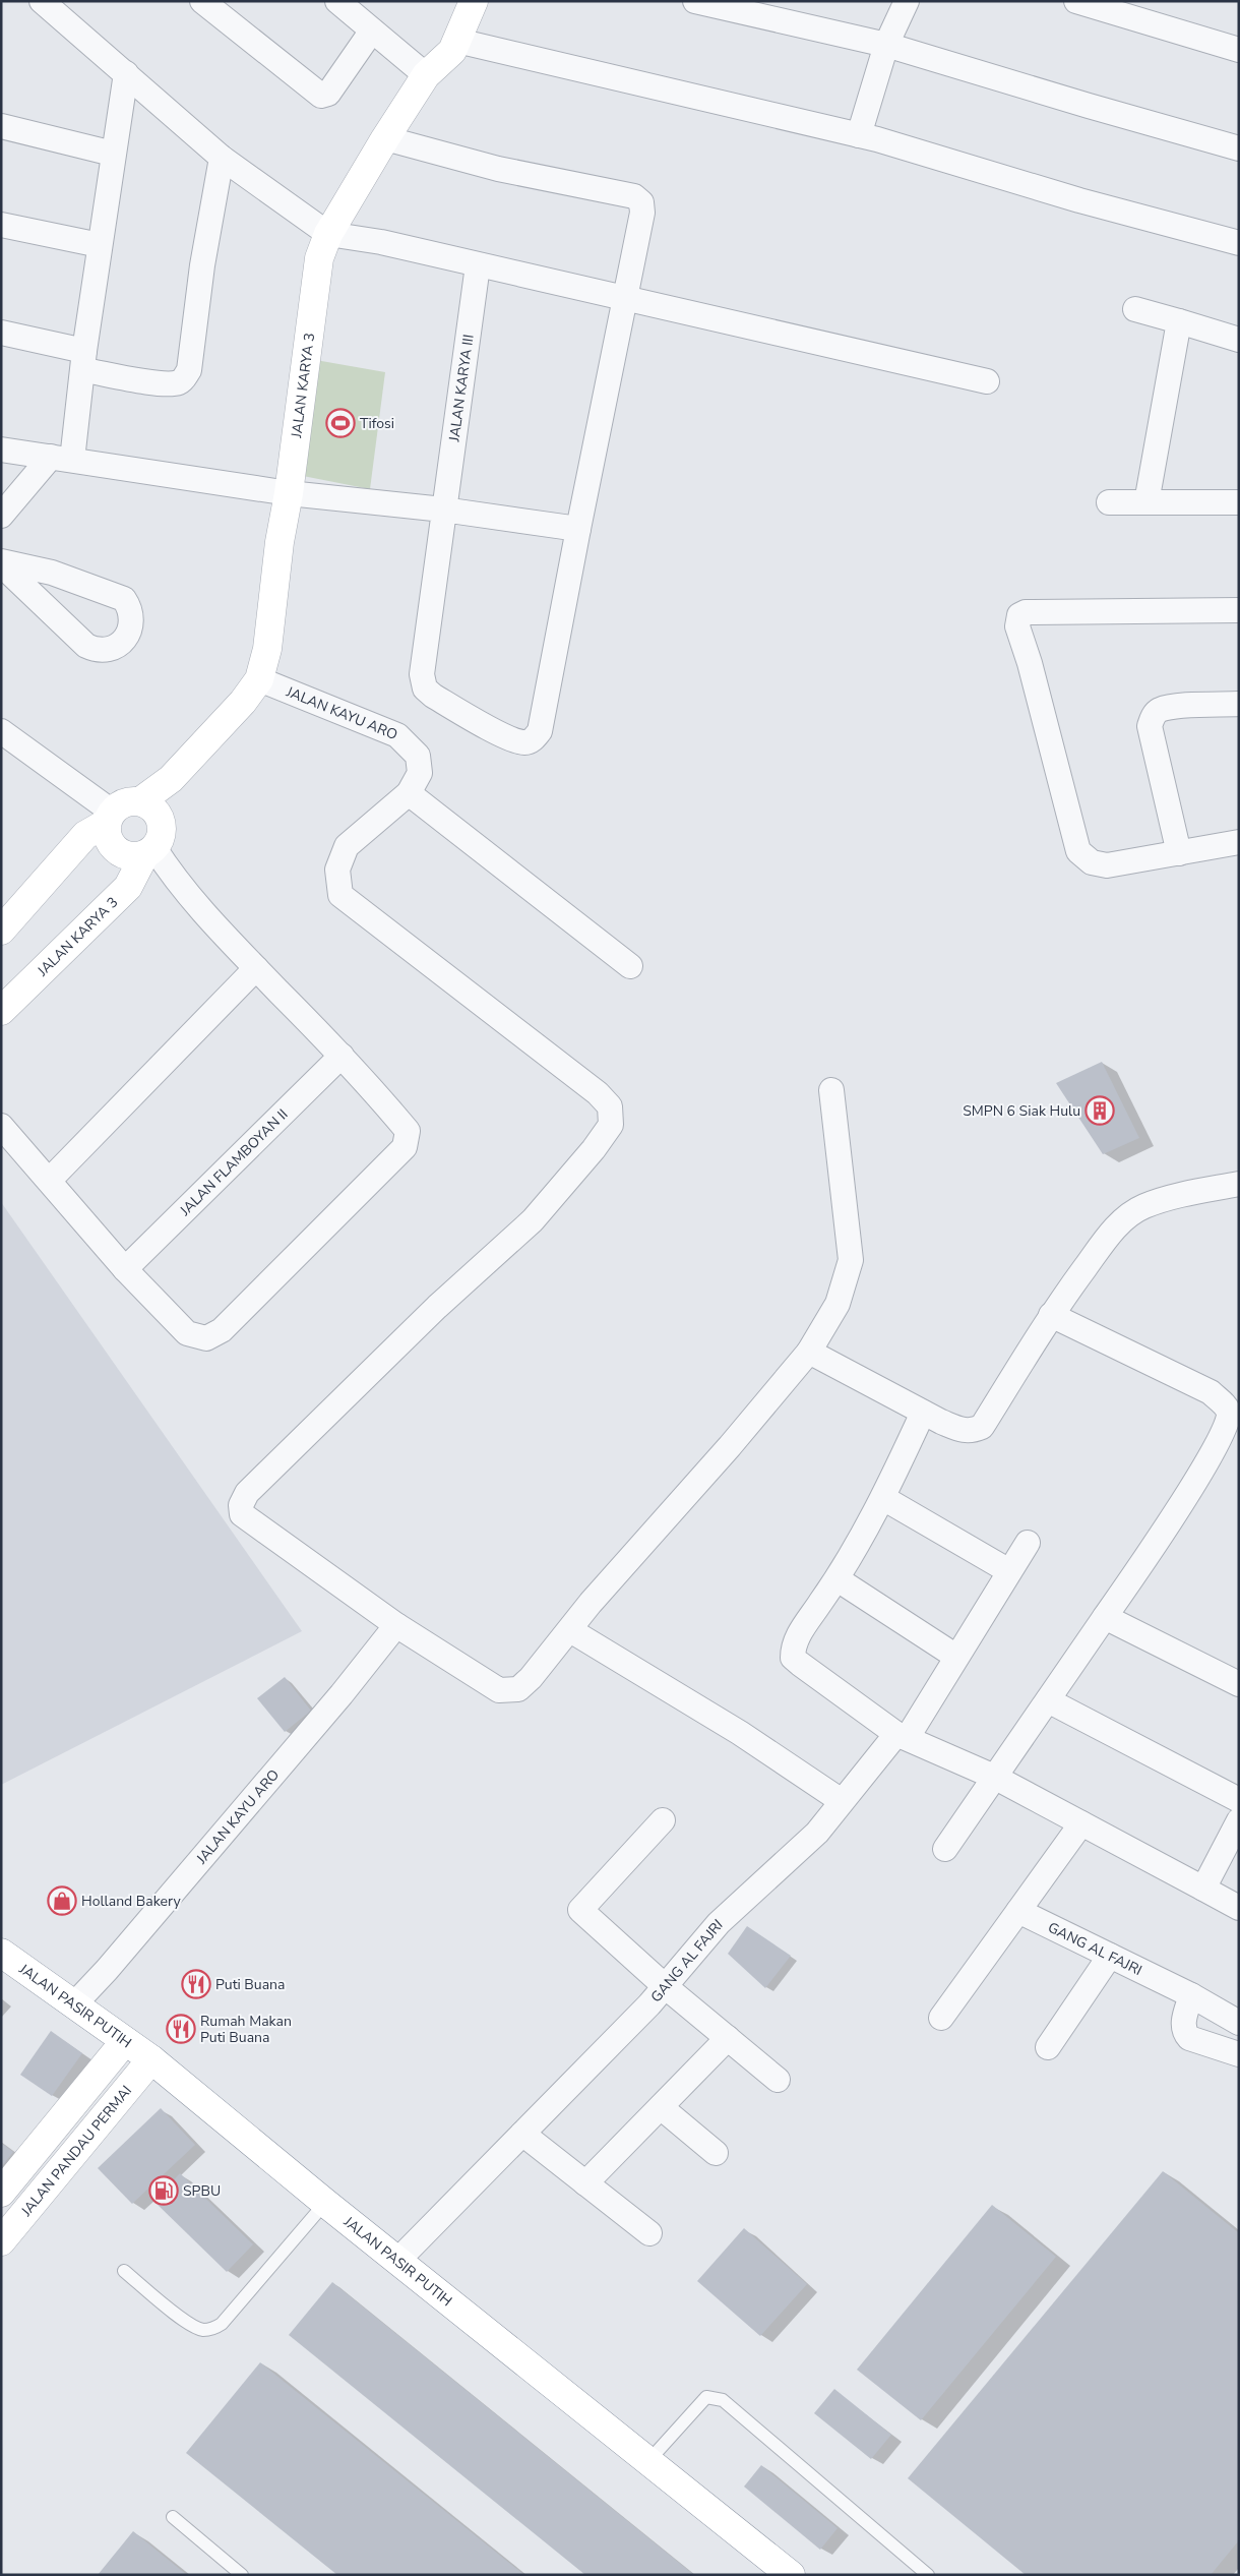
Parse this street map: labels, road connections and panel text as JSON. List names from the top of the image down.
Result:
{
  "streets": {
    "main road": ["JALAN KARYA 3", "JALAN PASIR PUTIH", "JALAN PANDAU PERMAI"],
    "street": [
      "JALAN KARYA III",
      "JALAN KAYU ARO",
      "JALAN FLAMBOYAN II",
      "GANG AL FAJRI"
    ]
  },
  "crossings": [
    ["JALAN KARYA 3", "JALAN KAYU ARO"],
    ["JALAN KAYU ARO", "JALAN PASIR PUTIH"],
    ["GANG AL FAJRI", "JALAN PASIR PUTIH"],
    ["JALAN PASIR PUTIH", "JALAN PANDAU PERMAI"]
  ],
  "places": {
    "sports": ["Tifosi"],
    "building": ["SMPN 6 Siak Hulu"],
    "shop": ["Holland Bakery"],
    "restaurant": ["Puti Buana", "Rumah Makan Puti Buana"],
    "fuel station": ["SPBU"]
  }
}
